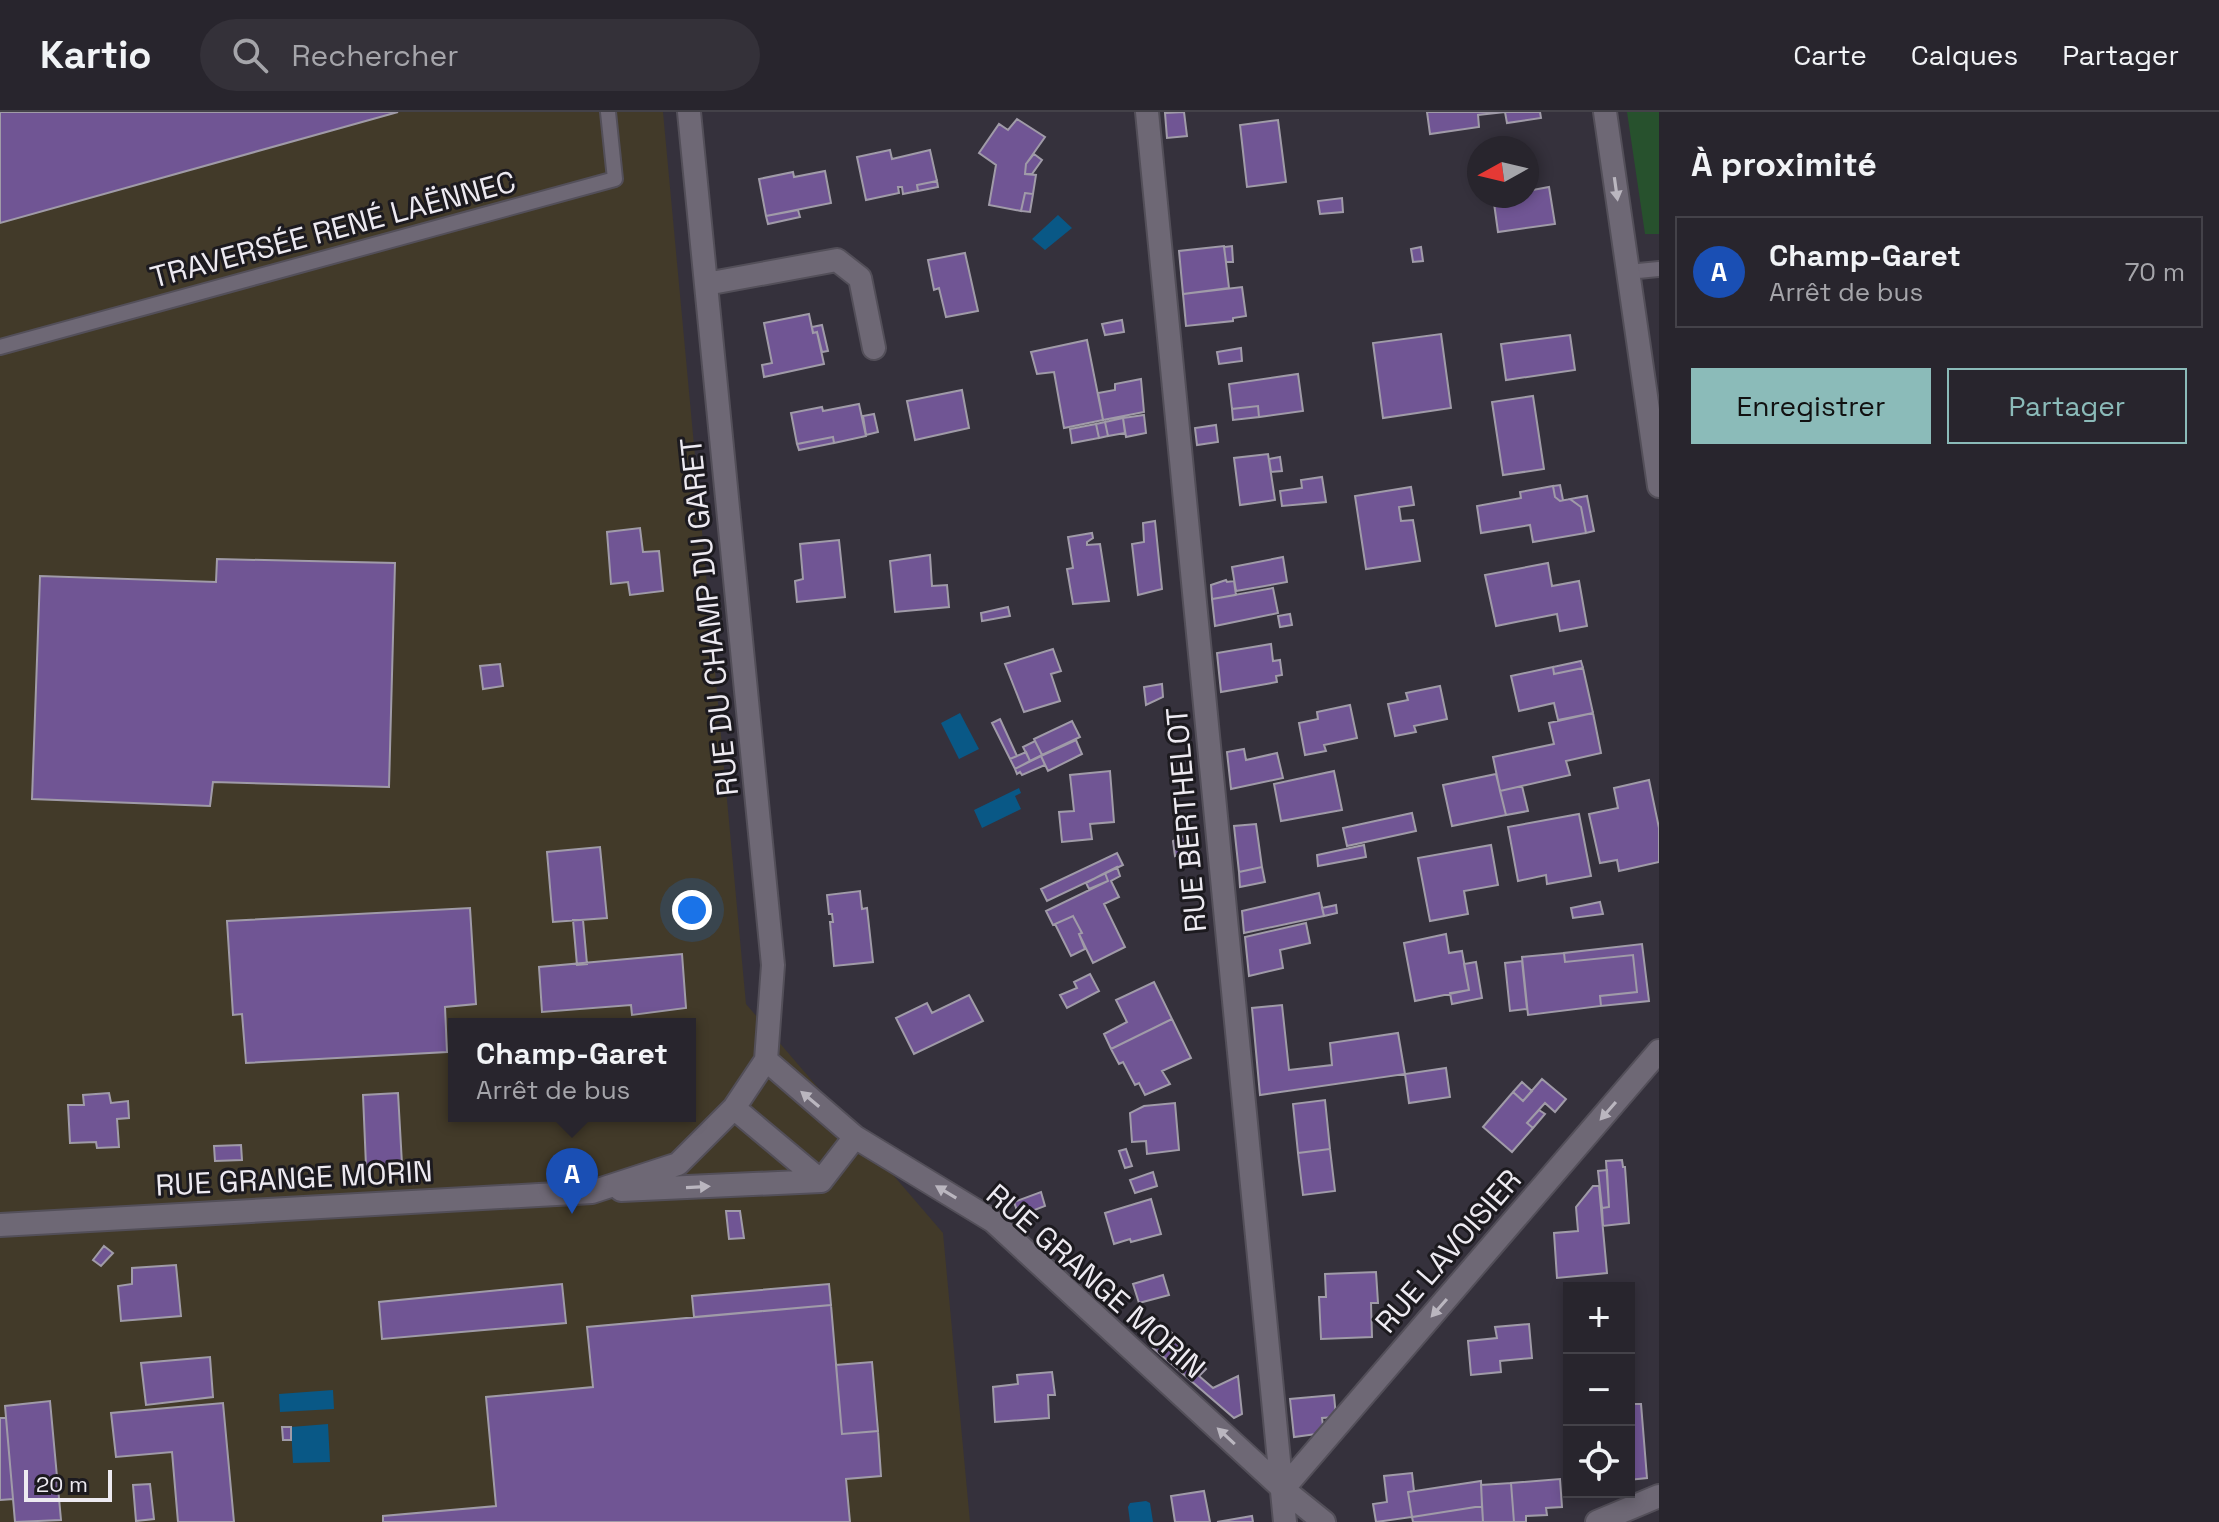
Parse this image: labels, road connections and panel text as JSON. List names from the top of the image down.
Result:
{
  "streets": {
    "street": [
      "RUE DU CHAMP DU GARET",
      "RUE BERTHELOT",
      "RUE GRANGE MORIN",
      "RUE LAVOISIER"
    ],
    "lane": ["TRAVERSÉE RENÉ LAËNNEC"]
  },
  "crossings": [
    ["RUE DU CHAMP DU GARET", "RUE GRANGE MORIN"],
    ["RUE BERTHELOT", "RUE GRANGE MORIN"],
    ["RUE BERTHELOT", "RUE LAVOISIER"],
    ["RUE GRANGE MORIN", "RUE LAVOISIER"]
  ],
  "one_way": ["RUE LAVOISIER"],
  "scale_bar": "20 m",
  "north": "left",
  "page": {
    "header": "Kartio",
    "search": "Rechercher",
    "nav": ["Carte", "Calques", "Partager"],
    "heading": "À proximité",
    "list": [
      {
        "mark": "A",
        "name": "Champ-Garet",
        "note": "Arrêt de bus",
        "value": "70 m"
      }
    ],
    "buttons": ["Enregistrer", "Partager"],
    "popup": ["Champ-Garet", "Arrêt de bus"],
    "pins": "A",
    "map_buttons": ["+", "−"],
    "scale": "20 m"
  }
}
